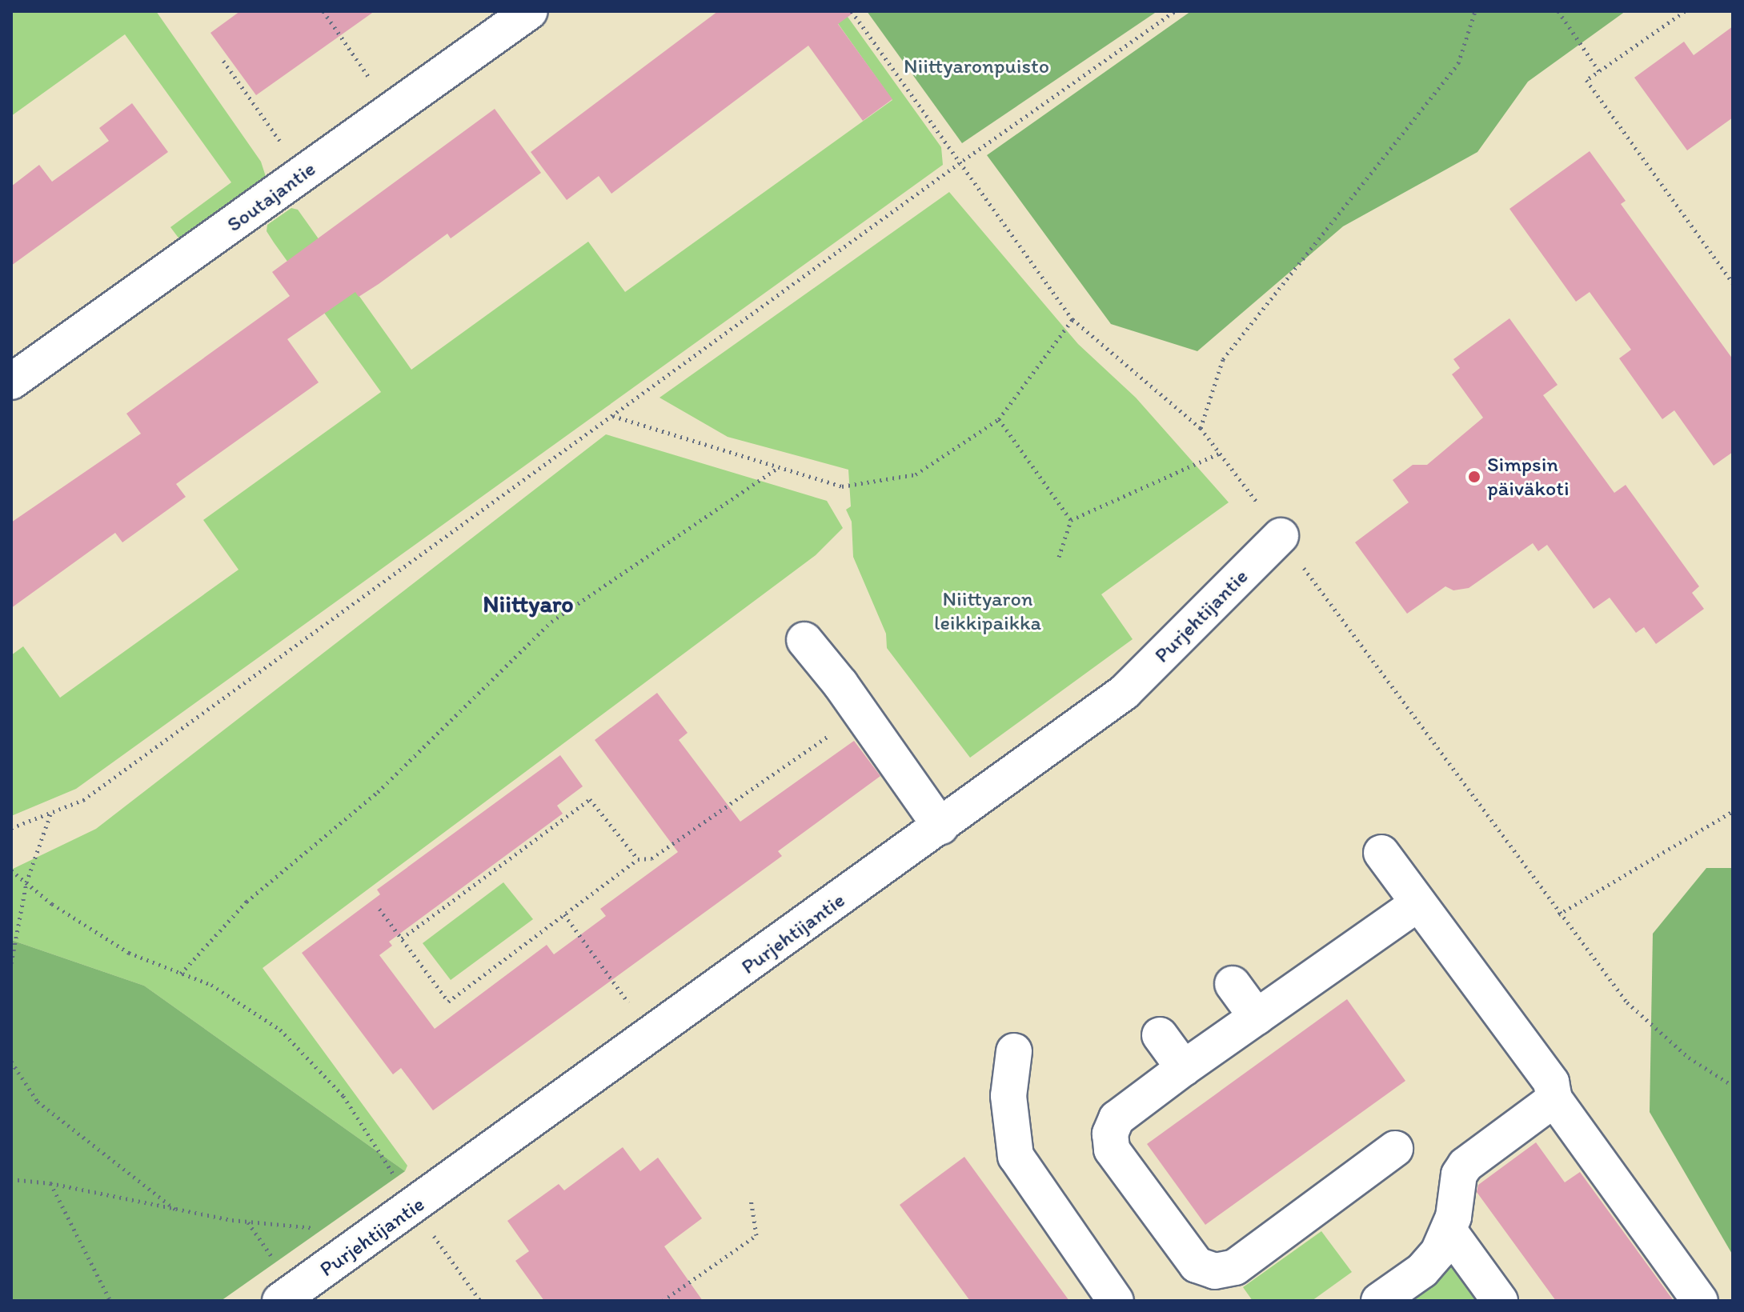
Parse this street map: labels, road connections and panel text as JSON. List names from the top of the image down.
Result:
{
  "streets": {
    "street": ["Soutajantie", "Purjehtijantie"]
  },
  "districts": ["Niittyaro"],
  "parks": ["Niittyaronpuisto", "Niittyaron leikkipaikka"],
  "places": ["Simpsin päiväkoti"]
}
